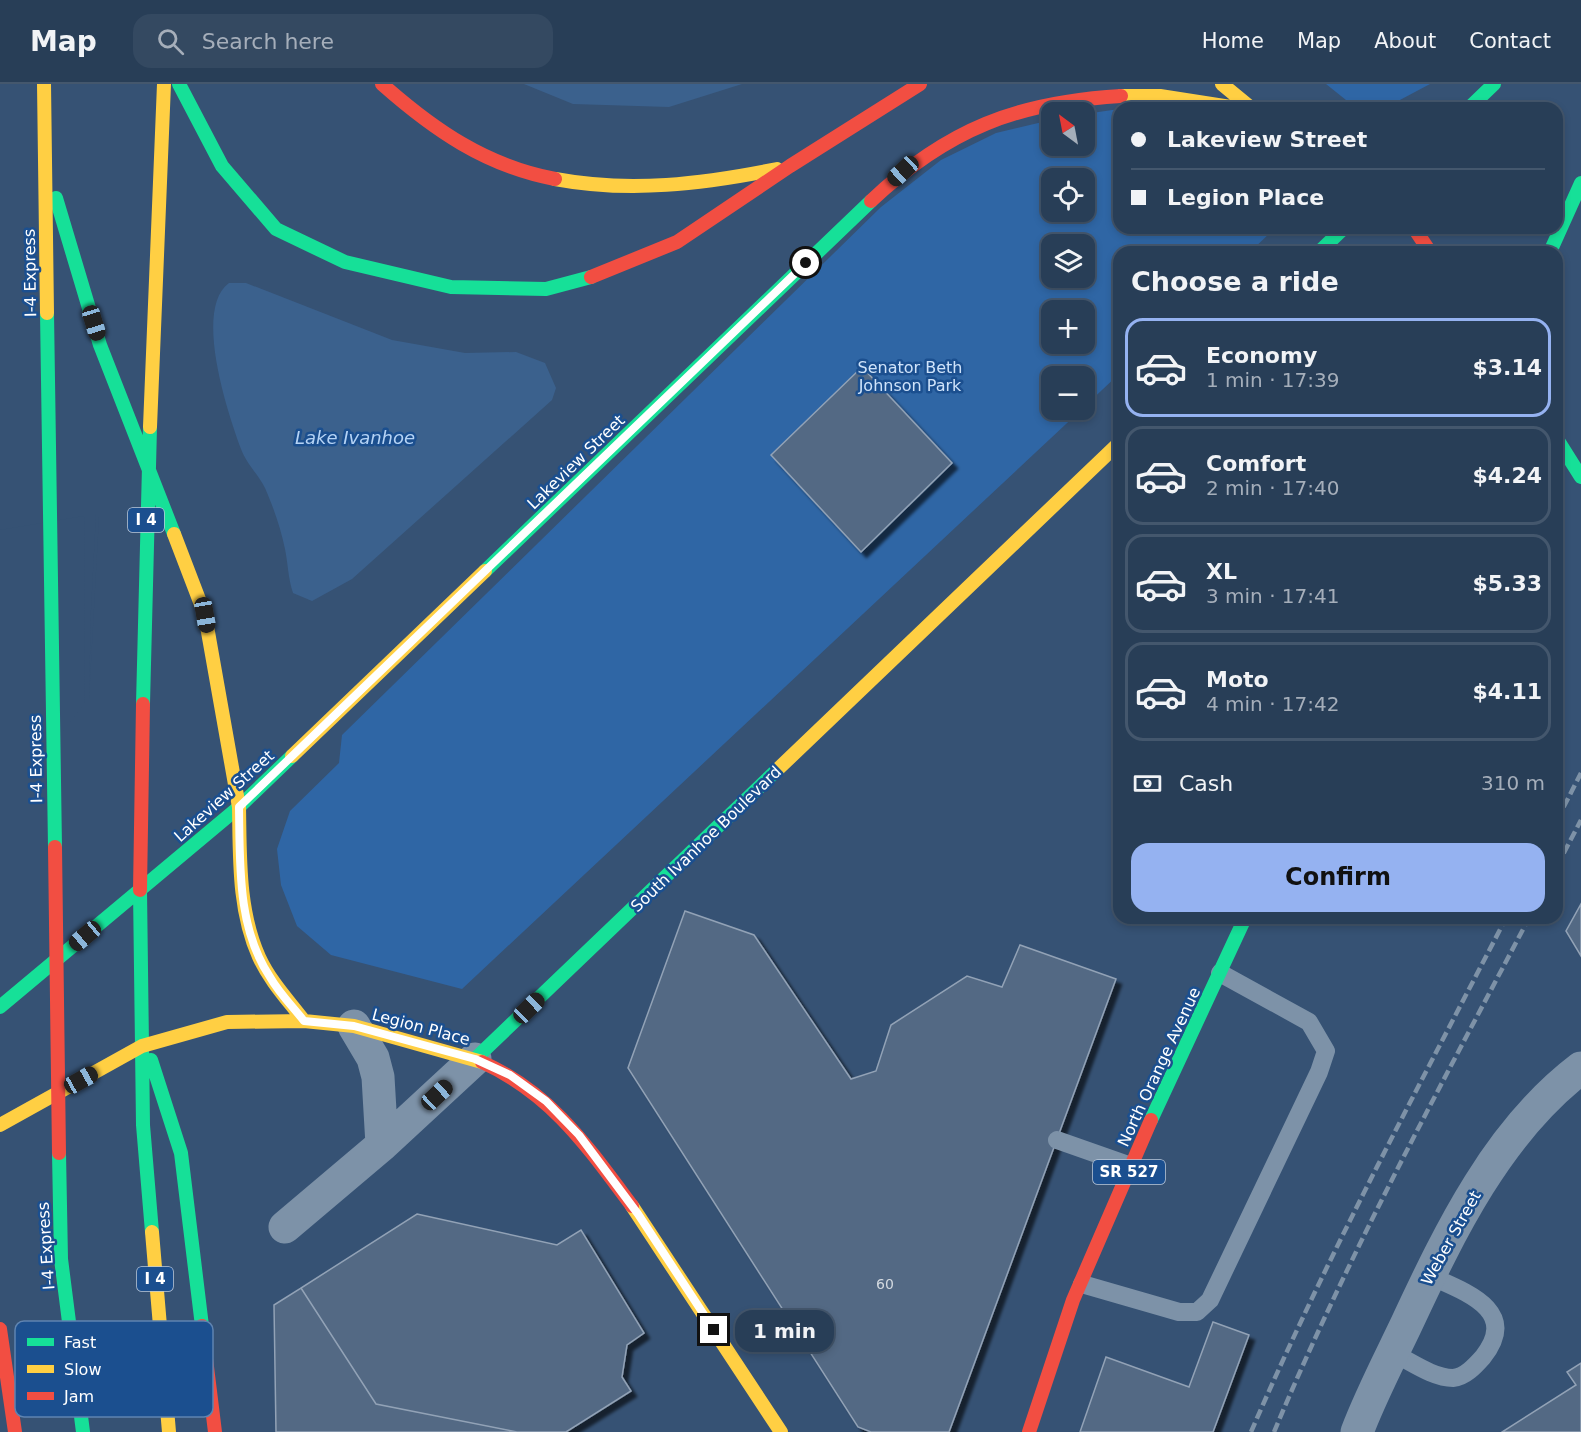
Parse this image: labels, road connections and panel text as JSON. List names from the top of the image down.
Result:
{
  "streets": {
    "main road": [
      "I-4 Express",
      "Lakeview Street",
      "I 4",
      "South Ivanhoe Boulevard",
      "Legion Place",
      "North Orange Avenue",
      "SR 527"
    ],
    "street": ["Weber Street"]
  },
  "crossings": [
    ["South Ivanhoe Boulevard", "Legion Place"]
  ],
  "water": ["Lake Ivanhoe"],
  "parks": ["Senator Beth Johnson Park"],
  "house_numbers": ["60"],
  "legend": ["Fast", "Slow", "Jam"],
  "north": "top left",
  "page": {
    "header": "Map",
    "search": "Search here",
    "nav": [
      "Home",
      "Map",
      "About",
      "Contact"
    ],
    "map_buttons": ["+", "−"],
    "banner": ["Lakeview Street", "Legion Place"],
    "heading": "Choose a ride",
    "list": [
      {
        "name": "Economy",
        "note": "1 min · 17:39",
        "value": "$3.14"
      },
      {
        "name": "Comfort",
        "note": "2 min · 17:40",
        "value": "$4.24"
      },
      {
        "name": "XL",
        "note": "3 min · 17:41",
        "value": "$5.33"
      },
      {
        "name": "Moto",
        "note": "4 min · 17:42",
        "value": "$4.11"
      }
    ],
    "pay": ["Cash", "310 m"],
    "buttons": "Confirm",
    "bubble": "1 min"
  }
}
